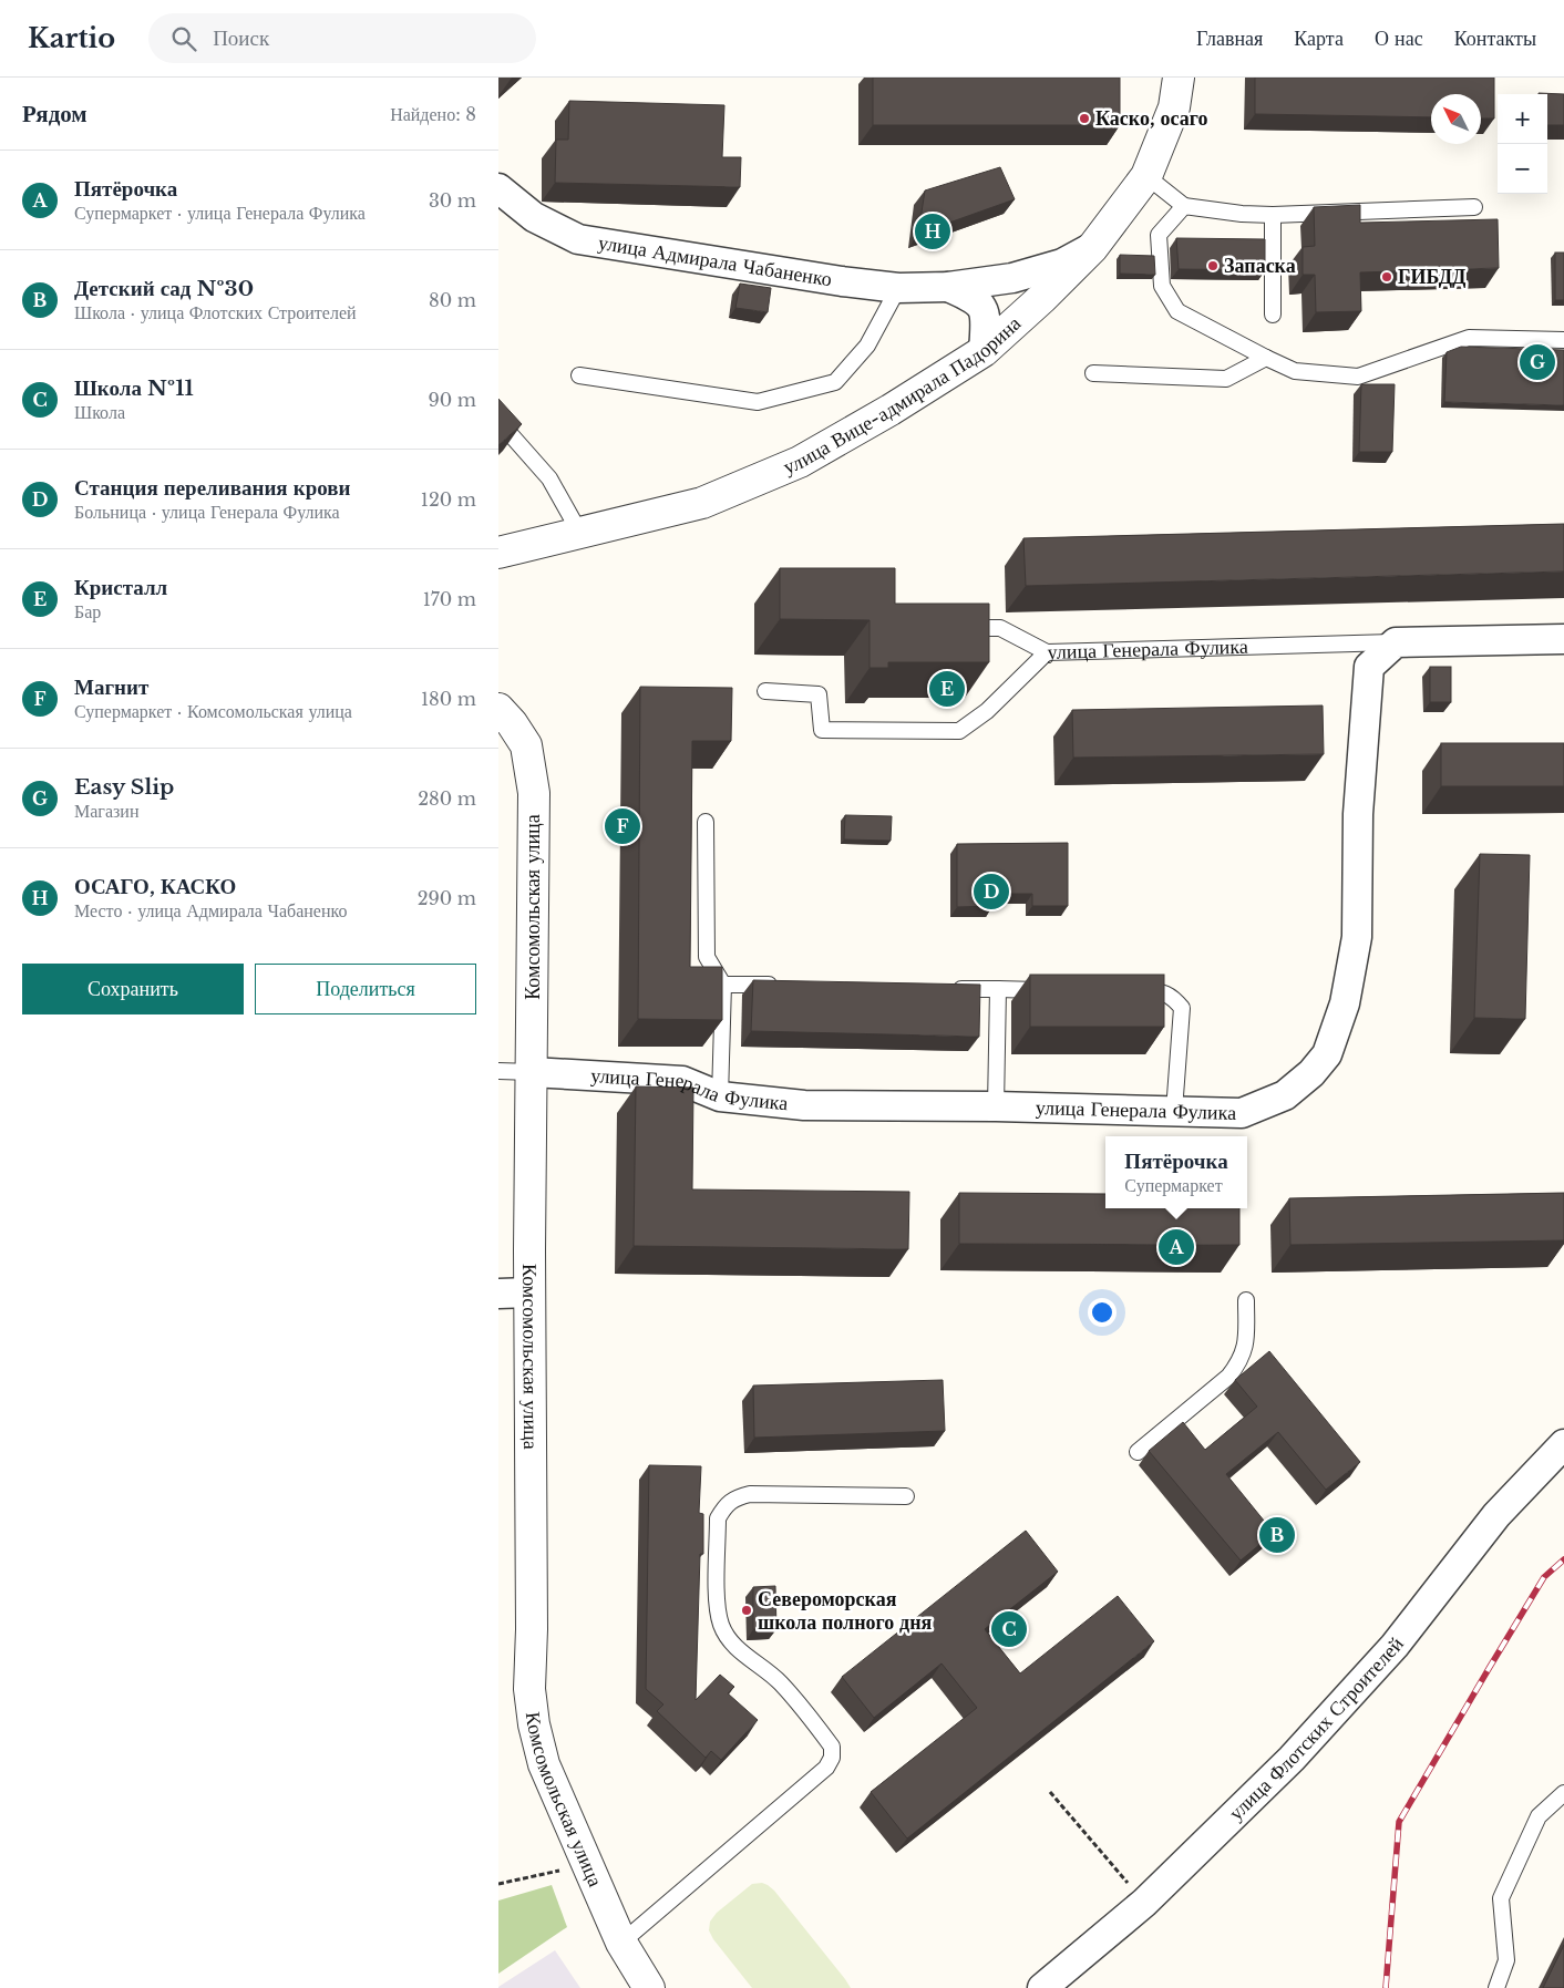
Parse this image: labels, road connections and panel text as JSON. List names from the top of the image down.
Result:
{
  "streets": {
    "street": [
      "улица Адмирала Чабаненко",
      "улица Вице-адмирала Падорина",
      "улица Генерала Фулика",
      "Комсомольская улица",
      "улица Флотских Строителей"
    ]
  },
  "crossings": [
    ["улица Адмирала Чабаненко", "улица Вице-адмирала Падорина"],
    ["улица Генерала Фулика", "Комсомольская улица"]
  ],
  "places": [
    "Каско, осаго",
    "Запаска",
    "ГИБДД",
    "Североморская школа полного дня"
  ],
  "north": "top left",
  "page": {
    "header": "Kartio",
    "search": "Поиск",
    "nav": [
      "Главная",
      "Карта",
      "О нас",
      "Контакты"
    ],
    "heading": ["Рядом", "Найдено: 8"],
    "map_buttons": ["+", "−"],
    "list": [
      {
        "mark": "A",
        "name": "Пятёрочка",
        "note": "Супермаркет · улица Генерала Фулика",
        "value": "30 m"
      },
      {
        "mark": "B",
        "name": "Детский сад №30",
        "note": "Школа · улица Флотских Строителей",
        "value": "80 m"
      },
      {
        "mark": "C",
        "name": "Школа №11",
        "note": "Школа",
        "value": "90 m"
      },
      {
        "mark": "D",
        "name": "Станция переливания крови",
        "note": "Больница · улица Генерала Фулика",
        "value": "120 m"
      },
      {
        "mark": "E",
        "name": "Кристалл",
        "note": "Бар",
        "value": "170 m"
      },
      {
        "mark": "F",
        "name": "Магнит",
        "note": "Супермаркет · Комсомольская улица",
        "value": "180 m"
      },
      {
        "mark": "G",
        "name": "Easy Slip",
        "note": "Магазин",
        "value": "280 m"
      },
      {
        "mark": "H",
        "name": "ОСАГО, КАСКО",
        "note": "Место · улица Адмирала Чабаненко",
        "value": "290 m"
      }
    ],
    "pins": [
      "H",
      "G",
      "E",
      "F",
      "D",
      "A",
      "B",
      "C"
    ],
    "buttons": ["Сохранить", "Поделиться"],
    "popup": ["Пятёрочка", "Супермаркет"]
  }
}
